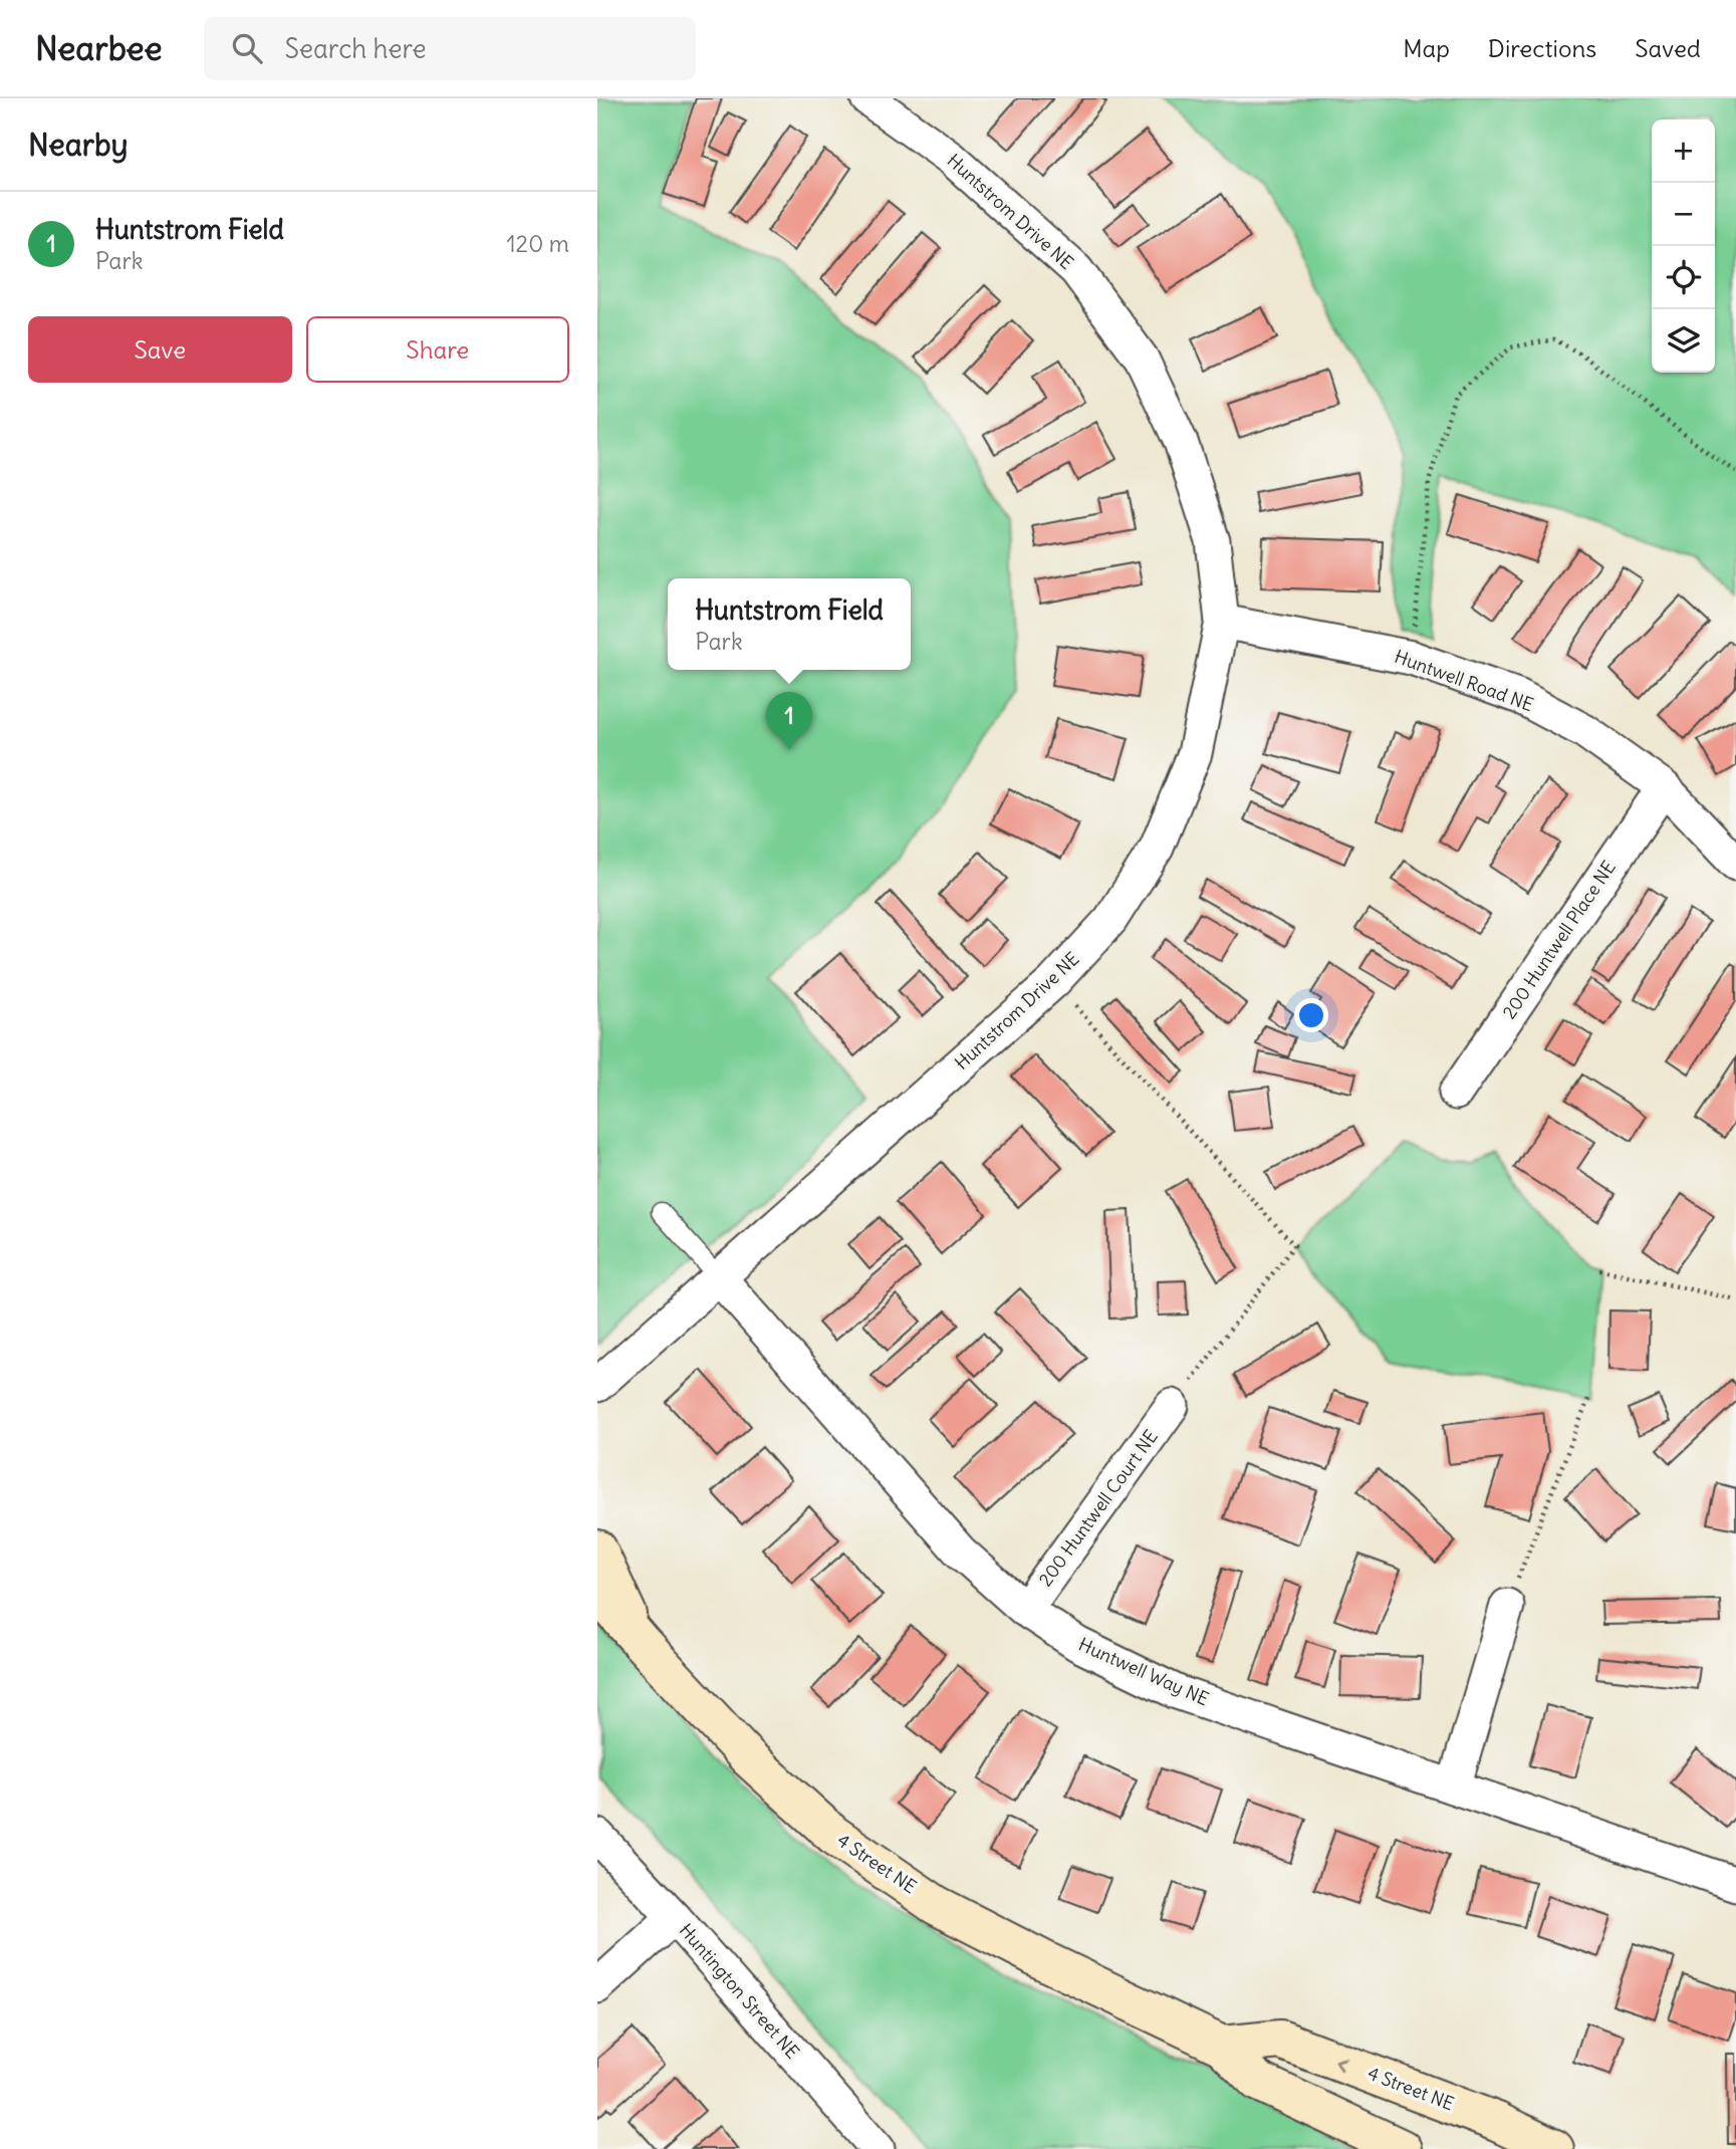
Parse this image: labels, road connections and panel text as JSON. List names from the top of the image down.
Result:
{
  "streets": {
    "main road": ["4 Street NE"],
    "street": [
      "Huntstrom Drive NE",
      "Huntwell Road NE",
      "200 Huntwell Place NE",
      "200 Huntwell Court NE",
      "Huntwell Way NE",
      "Huntington Street NE"
    ]
  },
  "crossings": [
    ["Huntstrom Drive NE", "Huntwell Road NE"],
    ["Huntstrom Drive NE", "Huntwell Way NE"],
    ["Huntwell Road NE", "200 Huntwell Place NE"],
    ["200 Huntwell Court NE", "Huntwell Way NE"]
  ],
  "page": {
    "header": "Nearbee",
    "search": "Search here",
    "nav": ["Map", "Directions", "Saved"],
    "heading": "Nearby",
    "map_buttons": ["+", "−"],
    "list": [
      {
        "mark": "1",
        "name": "Huntstrom Field",
        "note": "Park",
        "value": "120 m"
      }
    ],
    "buttons": ["Save", "Share"],
    "popup": ["Huntstrom Field", "Park"],
    "pins": "1"
  }
}
